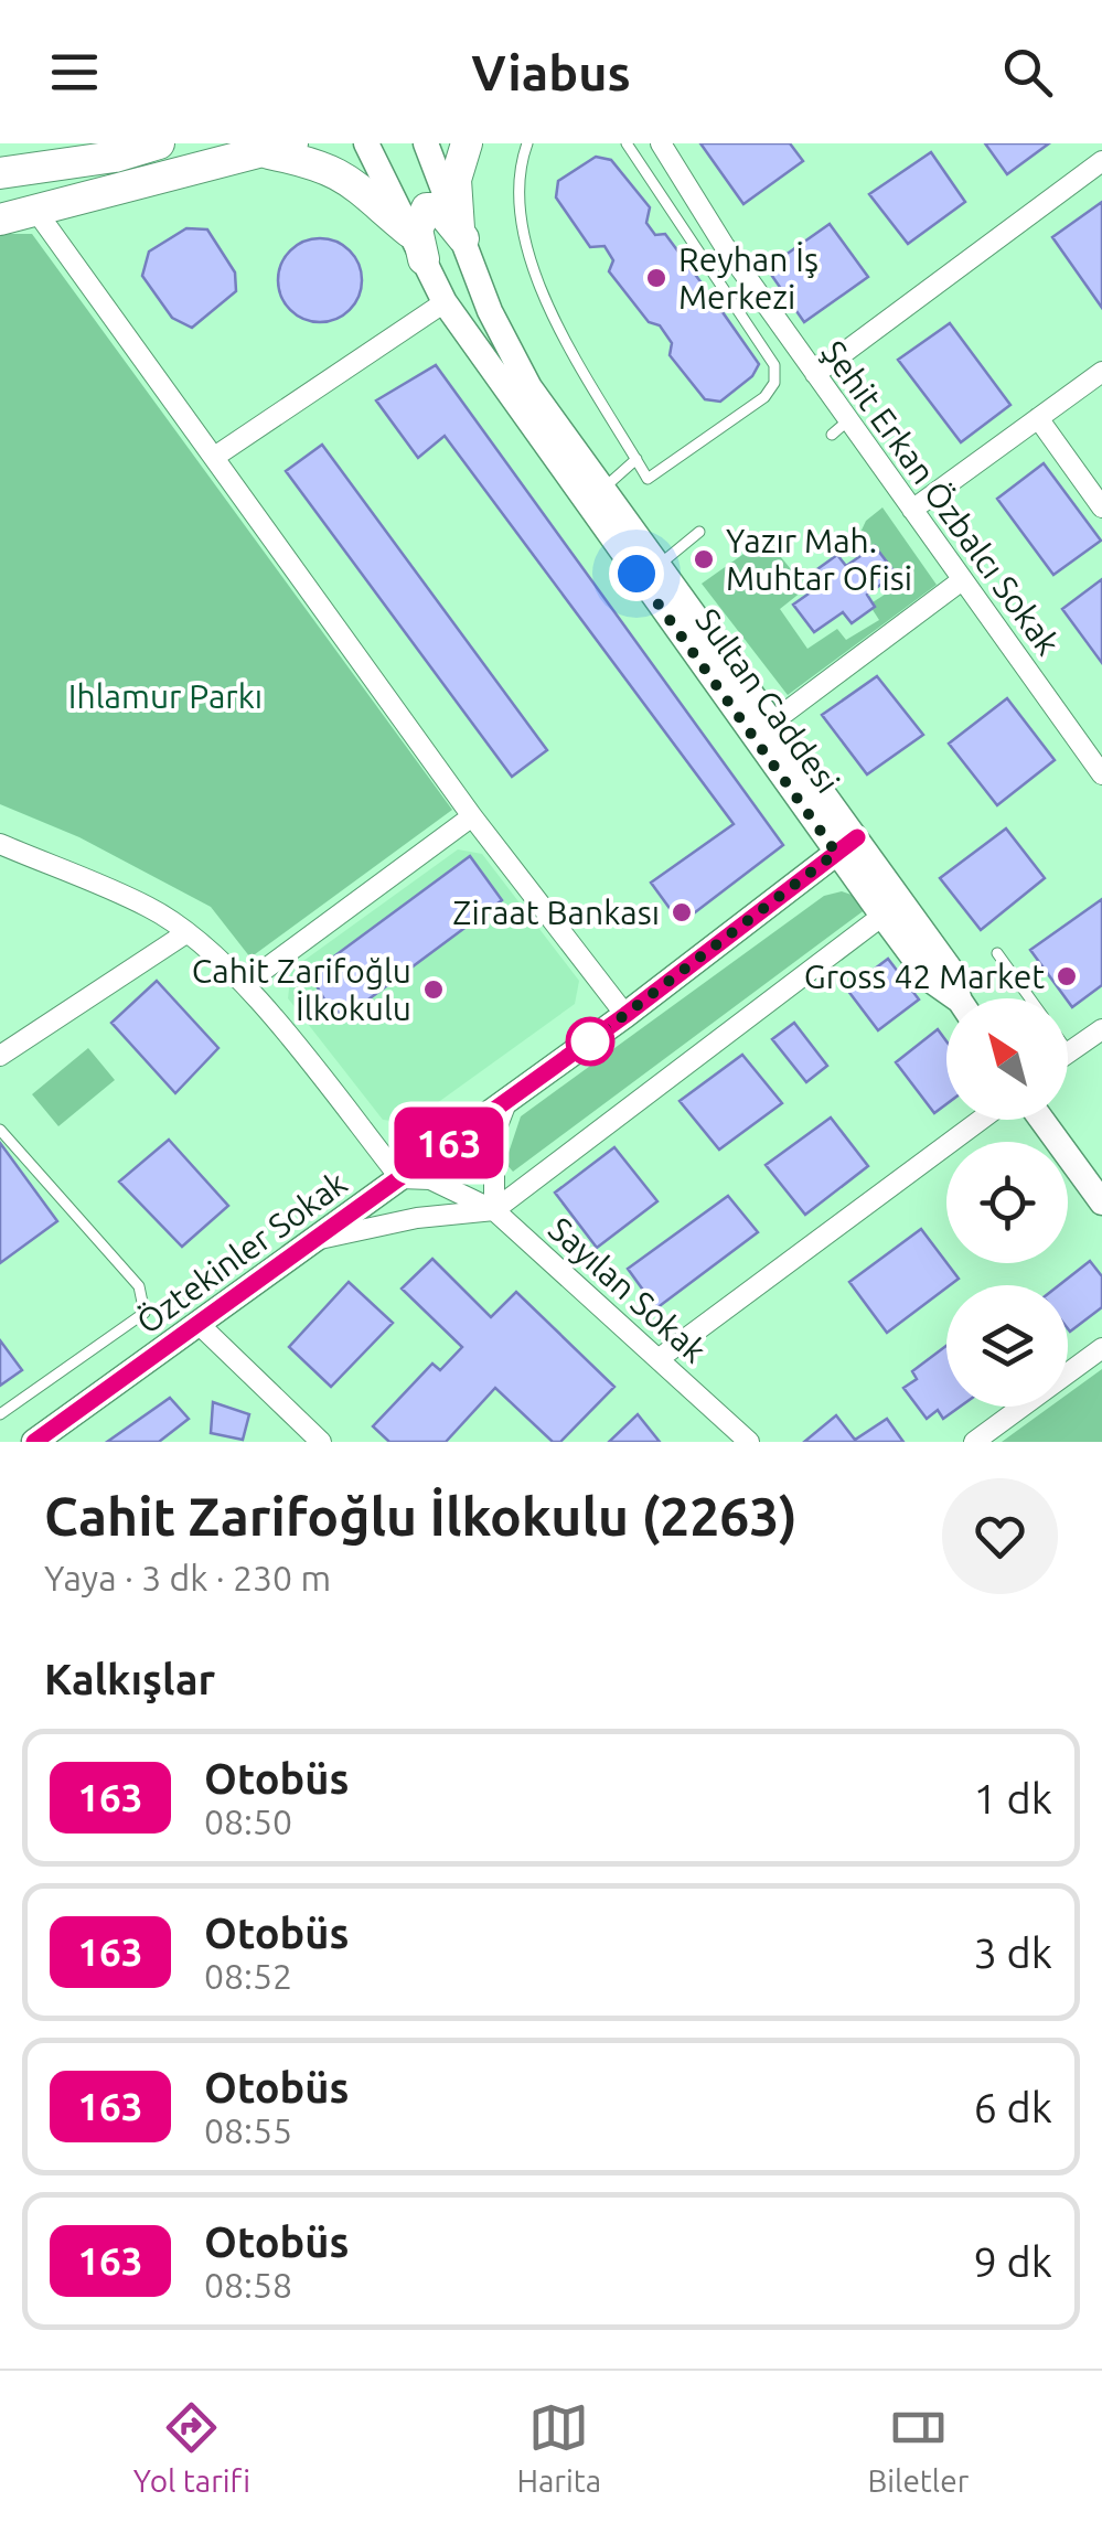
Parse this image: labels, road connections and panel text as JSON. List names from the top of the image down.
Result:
{
  "streets": {
    "street": [
      "Şehit Erkan Özbalcı Sokak",
      "Sultan Caddesi",
      "Öztekinler Sokak",
      "Sayılan Sokak"
    ]
  },
  "crossings": [
    ["Sultan Caddesi", "Öztekinler Sokak"],
    ["Öztekinler Sokak", "Sayılan Sokak"]
  ],
  "parks": ["Ihlamur Parkı"],
  "places": [
    "Reyhan İş Merkezi",
    "Yazır Mah. Muhtar Ofisi",
    "Ziraat Bankası",
    "Gross 42 Market",
    "Cahit Zarifoğlu İlkokulu"
  ],
  "lines": ["bus line 163"],
  "north": "top left",
  "page": {
    "header": "Viabus",
    "on_map": "163",
    "heading": [
      ["Cahit Zarifoğlu İlkokulu (2263)", "Yaya · 3 dk · 230 m"],
      "Kalkışlar"
    ],
    "list": [
      {
        "mark": "163",
        "name": "Otobüs",
        "note": "08:50",
        "value": "1 dk"
      },
      {
        "mark": "163",
        "name": "Otobüs",
        "note": "08:52",
        "value": "3 dk"
      },
      {
        "mark": "163",
        "name": "Otobüs",
        "note": "08:55",
        "value": "6 dk"
      },
      {
        "mark": "163",
        "name": "Otobüs",
        "note": "08:58",
        "value": "9 dk"
      }
    ],
    "tabs": ["Yol tarifi", "Harita", "Biletler"]
  }
}
